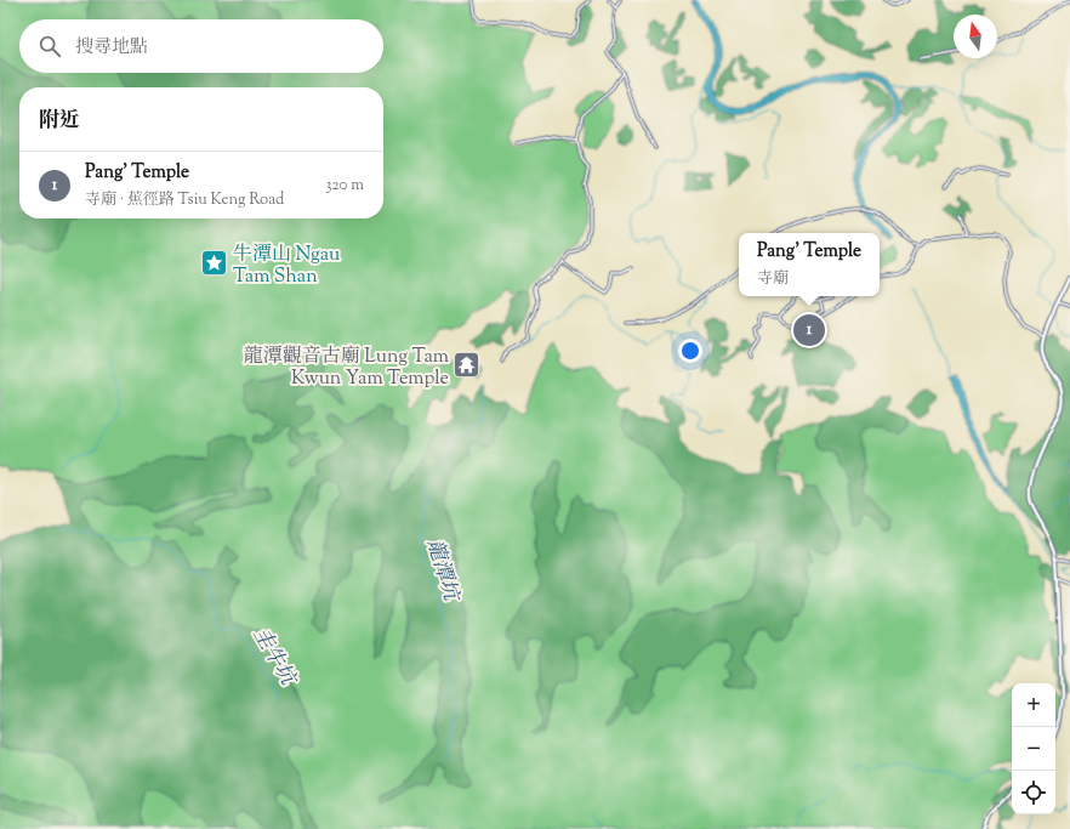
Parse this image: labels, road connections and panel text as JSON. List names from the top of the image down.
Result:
{
  "water": ["龍潭坑", "圭牛坑"],
  "places": {
    "place": ["牛潭山 Ngau Tam Shan"],
    "temple": ["龍潭觀音古廟 Lung Tam Kwun Yam Temple"]
  },
  "north": "top",
  "page": {
    "search": "搜尋地點",
    "heading": "附近",
    "list": [
      {
        "mark": "1",
        "name": "Pang' Temple",
        "note": "寺廟 · 蕉徑路 Tsiu Keng Road",
        "value": "320 m"
      }
    ],
    "popup": ["Pang' Temple", "寺廟"],
    "pins": "1",
    "map_buttons": ["+", "−"]
  }
}
